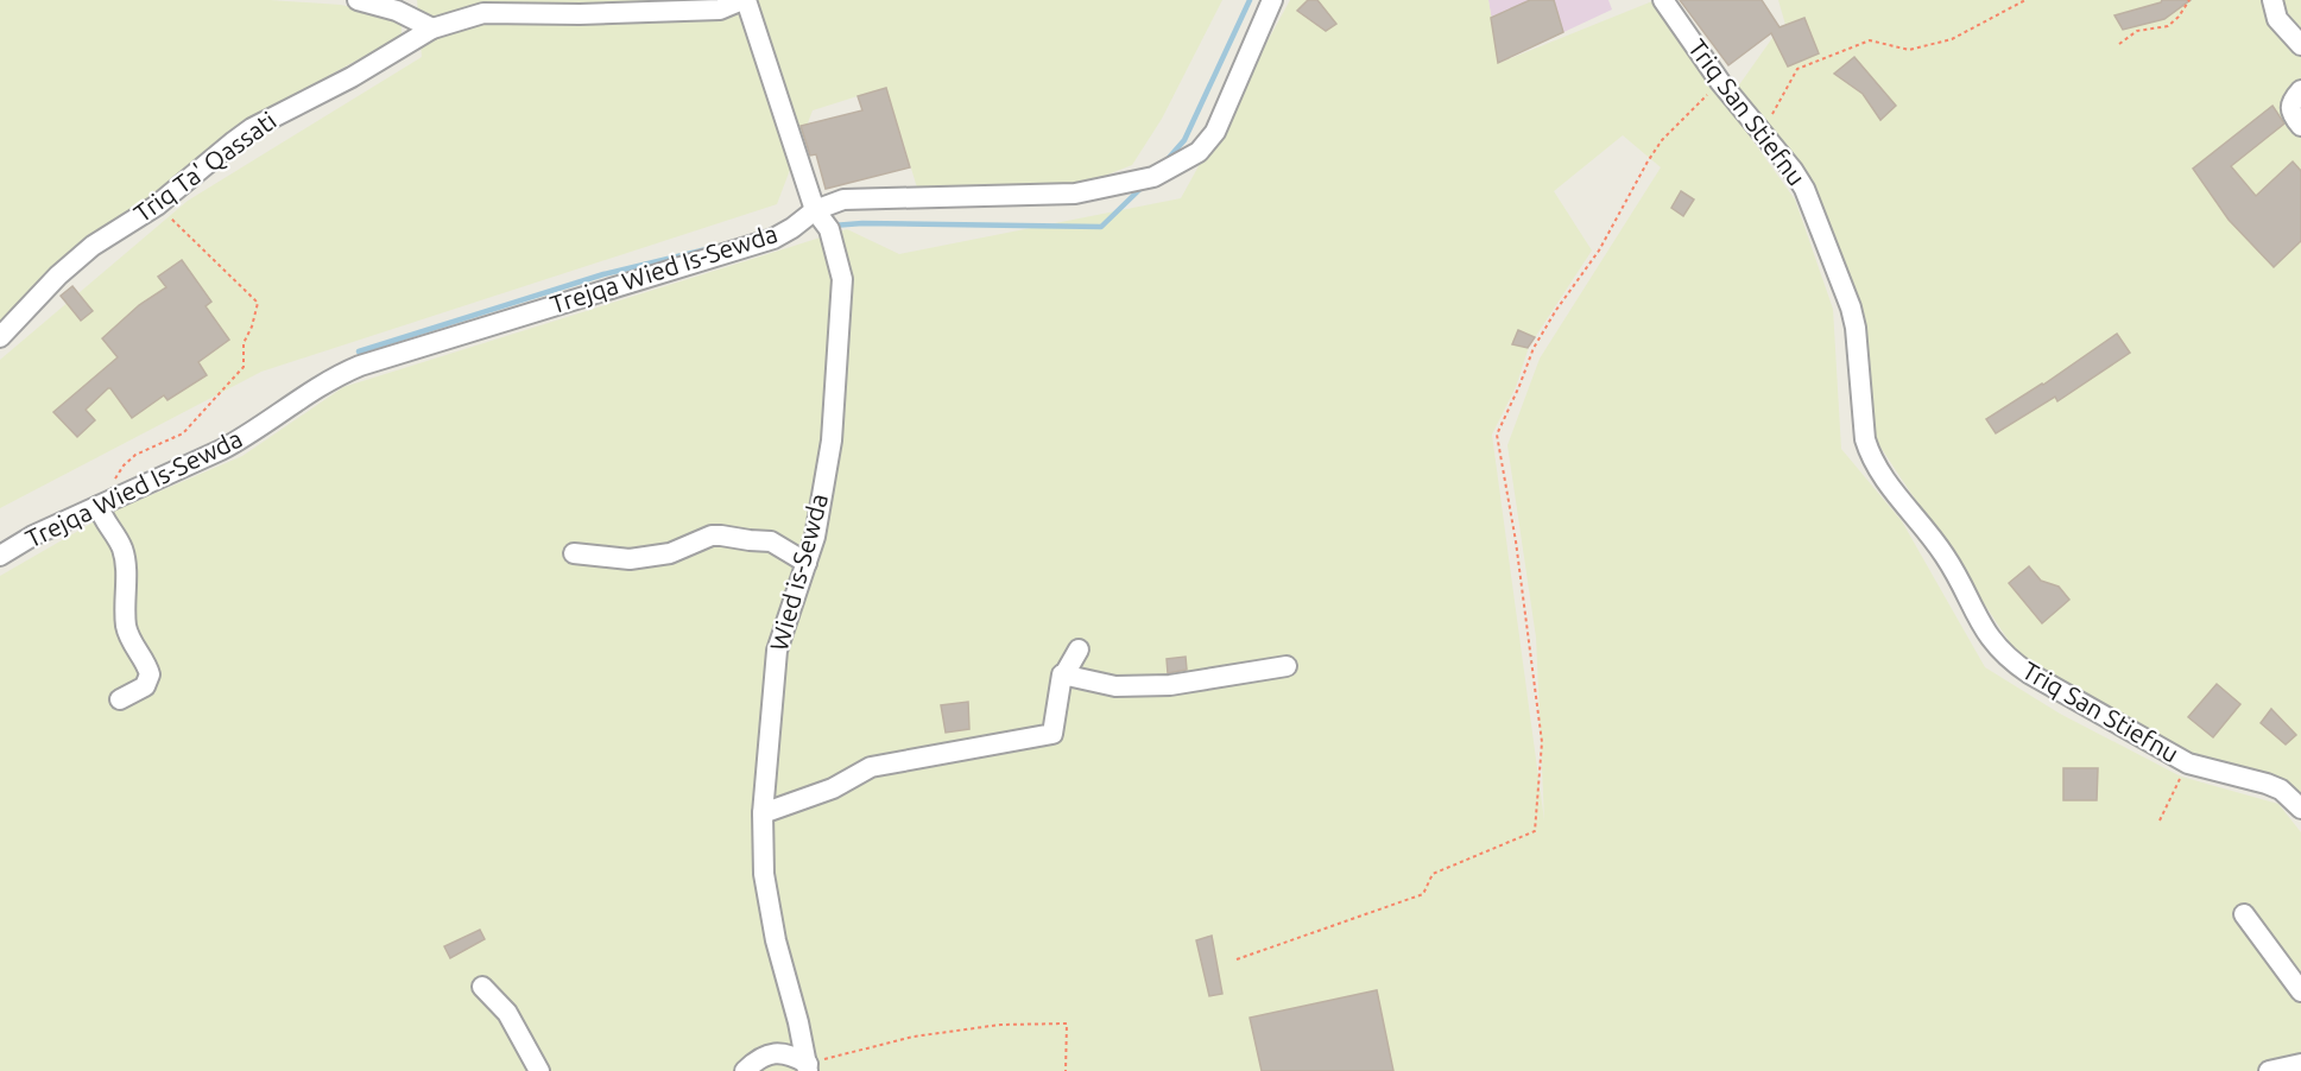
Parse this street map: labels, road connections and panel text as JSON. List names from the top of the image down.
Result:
{
  "streets": {
    "street": [
      "Triq San Stiefnu",
      "Triq Ta' Qassati",
      "Trejqa Wied Is-Sewda",
      "Wied is-Sewda"
    ]
  },
  "crossings": [
    ["Trejqa Wied Is-Sewda", "Wied is-Sewda"]
  ]
}
